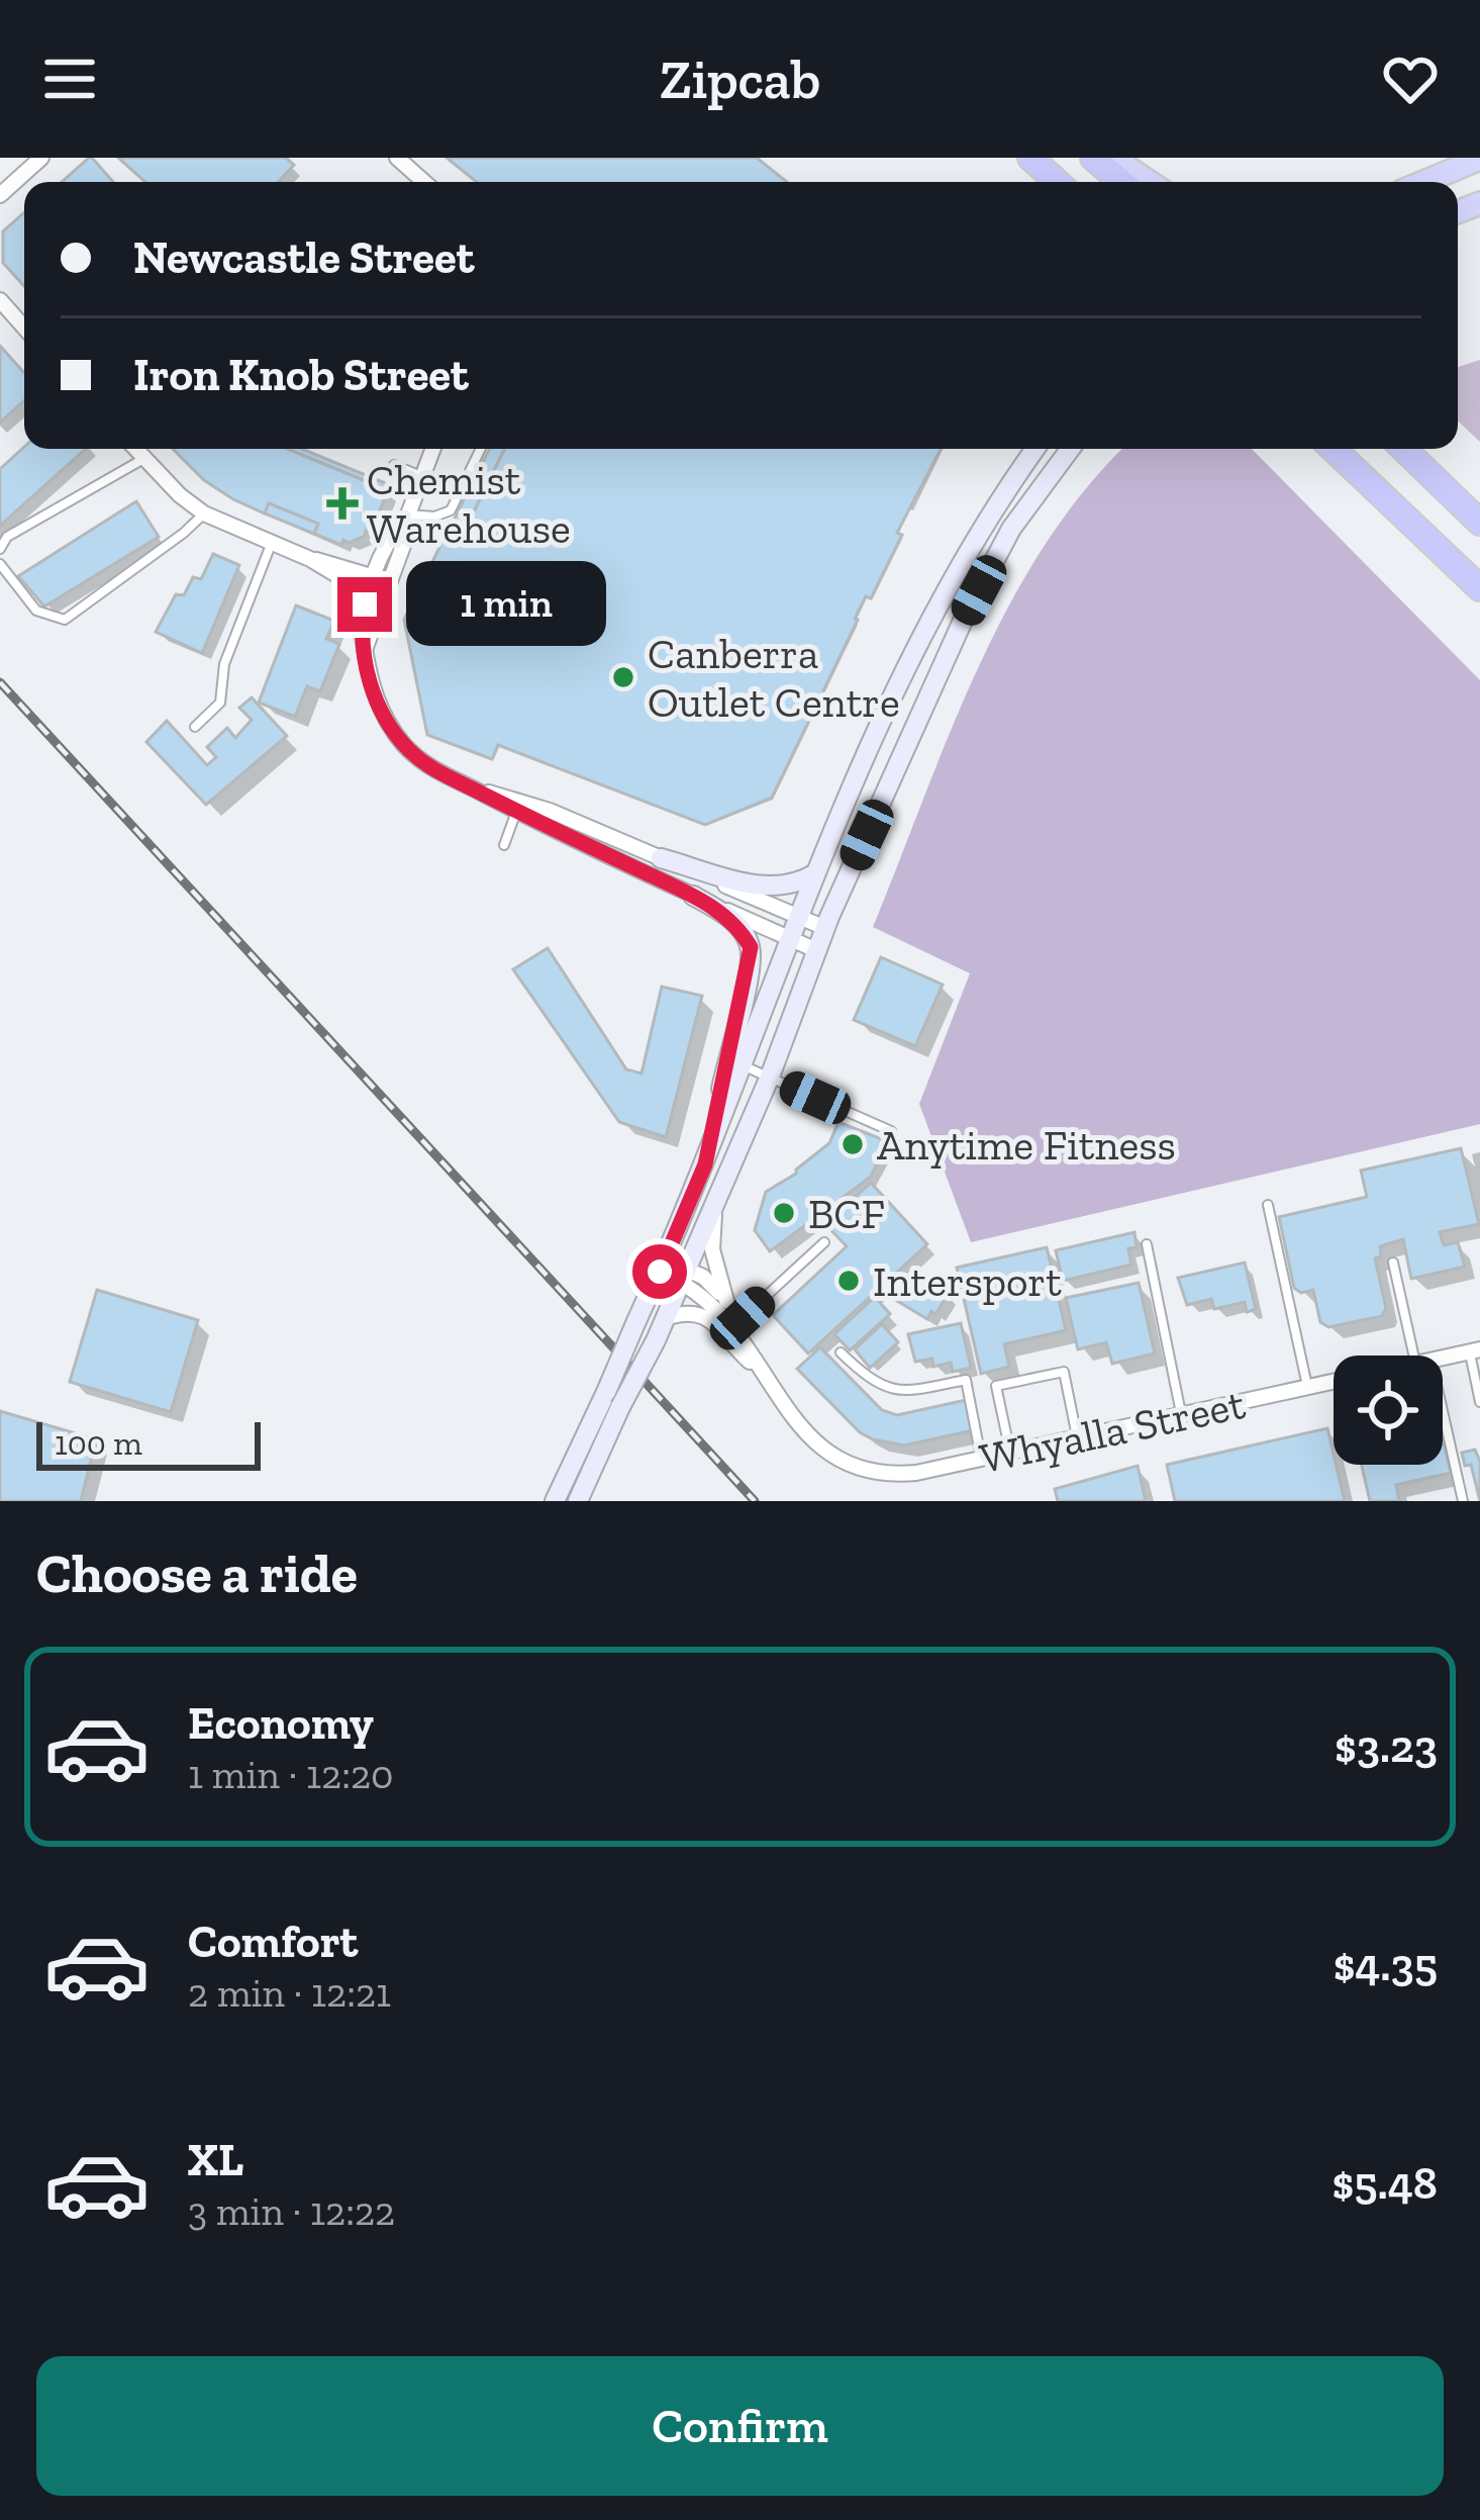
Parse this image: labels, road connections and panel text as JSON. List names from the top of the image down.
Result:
{
  "streets": {
    "main road": ["Whyalla Street"]
  },
  "places": {
    "health": ["Chemist Warehouse"],
    "other": [
      "Canberra Outlet Centre",
      "Anytime Fitness",
      "BCF",
      "Intersport"
    ]
  },
  "scale_bar": "100 m",
  "page": {
    "header": "Zipcab",
    "banner": ["Newcastle Street", "Iron Knob Street"],
    "bubble": "1 min",
    "scale": "100 m",
    "heading": "Choose a ride",
    "list": [
      {
        "name": "Economy",
        "note": "1 min · 12:20",
        "value": "$3.23"
      },
      {
        "name": "Comfort",
        "note": "2 min · 12:21",
        "value": "$4.35"
      },
      {
        "name": "XL",
        "note": "3 min · 12:22",
        "value": "$5.48"
      }
    ],
    "buttons": "Confirm"
  }
}
